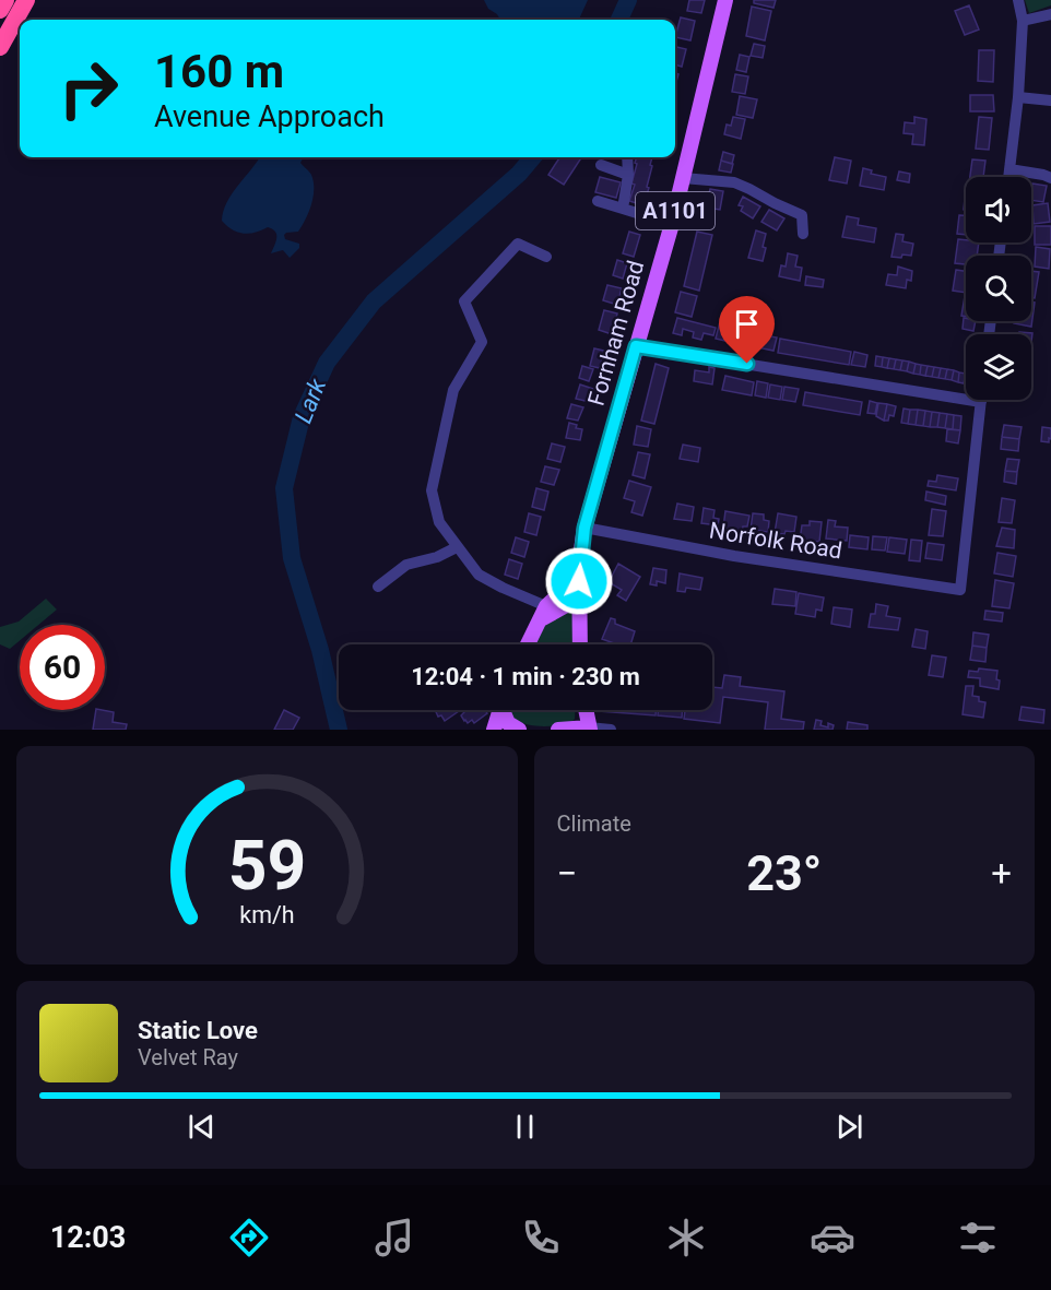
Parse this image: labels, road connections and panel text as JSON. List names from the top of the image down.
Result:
{
  "streets": {
    "main road": ["A1101", "Fornham Road"],
    "street": ["Norfolk Road"]
  },
  "crossings": [
    ["Fornham Road", "Norfolk Road"]
  ],
  "water": ["Lark"],
  "page": {
    "turn": ["160 m", "Avenue Approach"],
    "limit": "60",
    "trip": "12:04 · 1 min · 230 m",
    "tile": "Climate",
    "heat": ["−", "23°", "+"],
    "song": ["Static Love", "Velvet Ray"],
    "tabs": "12:03",
    "gauge": ["59", "km/h"]
  }
}
